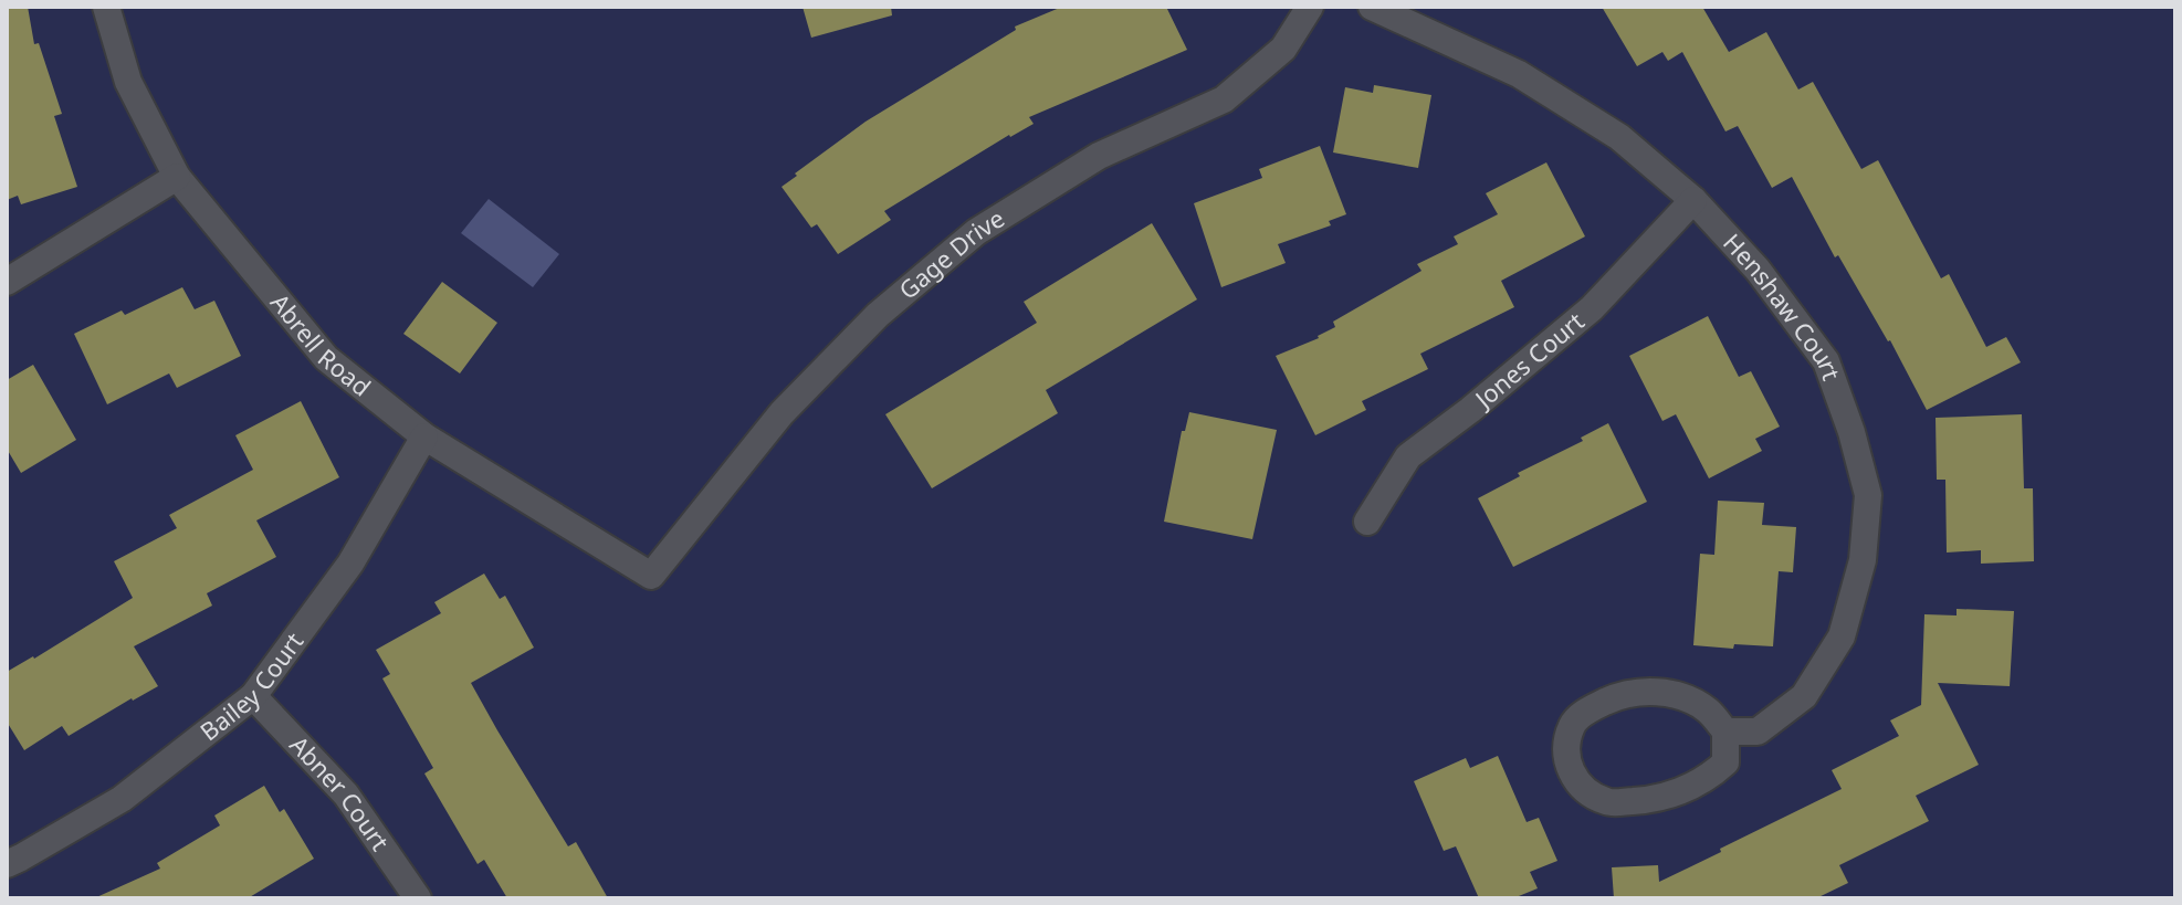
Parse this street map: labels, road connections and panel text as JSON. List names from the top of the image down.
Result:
{
  "streets": {
    "street": [
      "Gage Drive",
      "Henshaw Court",
      "Abrell Road",
      "Jones Court",
      "Bailey Court",
      "Abner Court"
    ]
  },
  "crossings": [
    ["Gage Drive", "Abrell Road"],
    ["Henshaw Court", "Jones Court"],
    ["Abrell Road", "Bailey Court"],
    ["Bailey Court", "Abner Court"]
  ]
}
